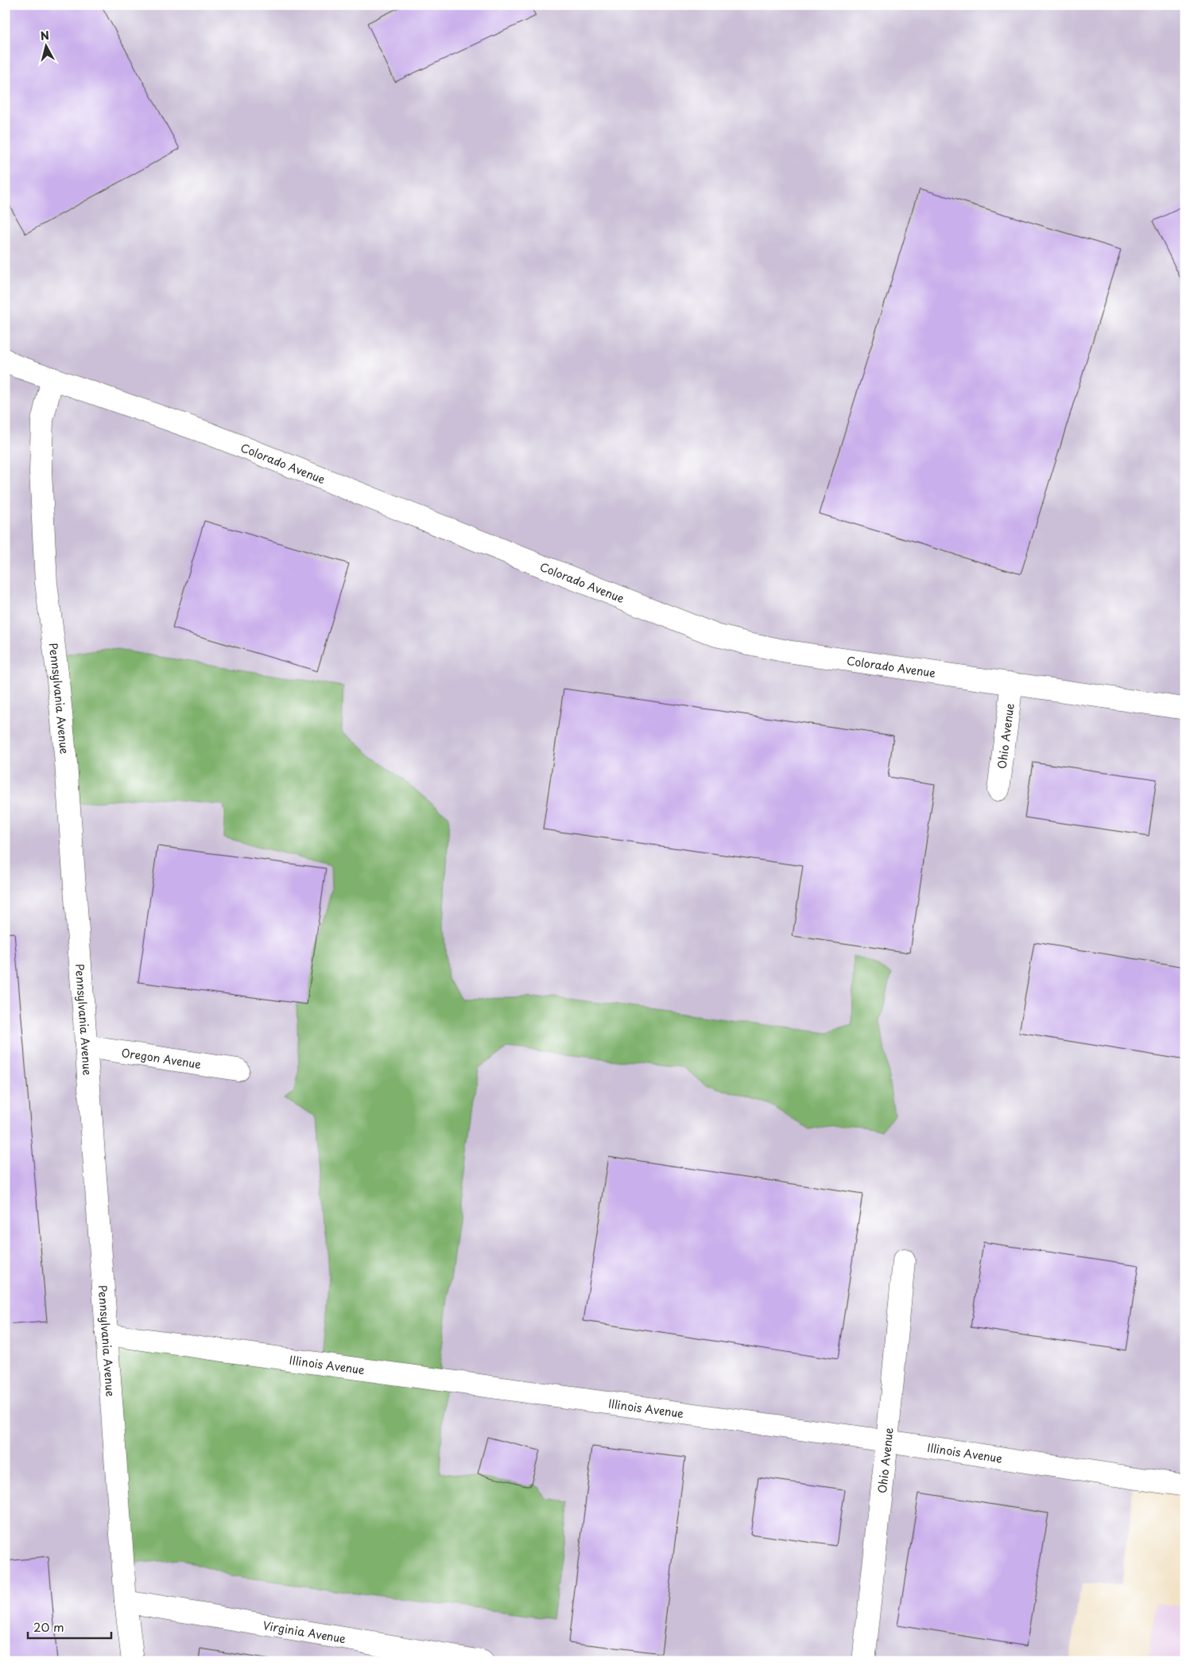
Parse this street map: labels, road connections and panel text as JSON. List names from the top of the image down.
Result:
{
  "streets": {
    "street": [
      "Colorado Avenue",
      "Pennsylvania Avenue",
      "Ohio Avenue",
      "Oregon Avenue",
      "Illinois Avenue",
      "Virginia Avenue"
    ]
  },
  "crossings": [
    ["Colorado Avenue", "Pennsylvania Avenue"],
    ["Colorado Avenue", "Ohio Avenue"],
    ["Pennsylvania Avenue", "Oregon Avenue"],
    ["Pennsylvania Avenue", "Illinois Avenue"],
    ["Pennsylvania Avenue", "Virginia Avenue"],
    ["Ohio Avenue", "Illinois Avenue"]
  ],
  "scale_bar": "20 m",
  "north": "top"
}
